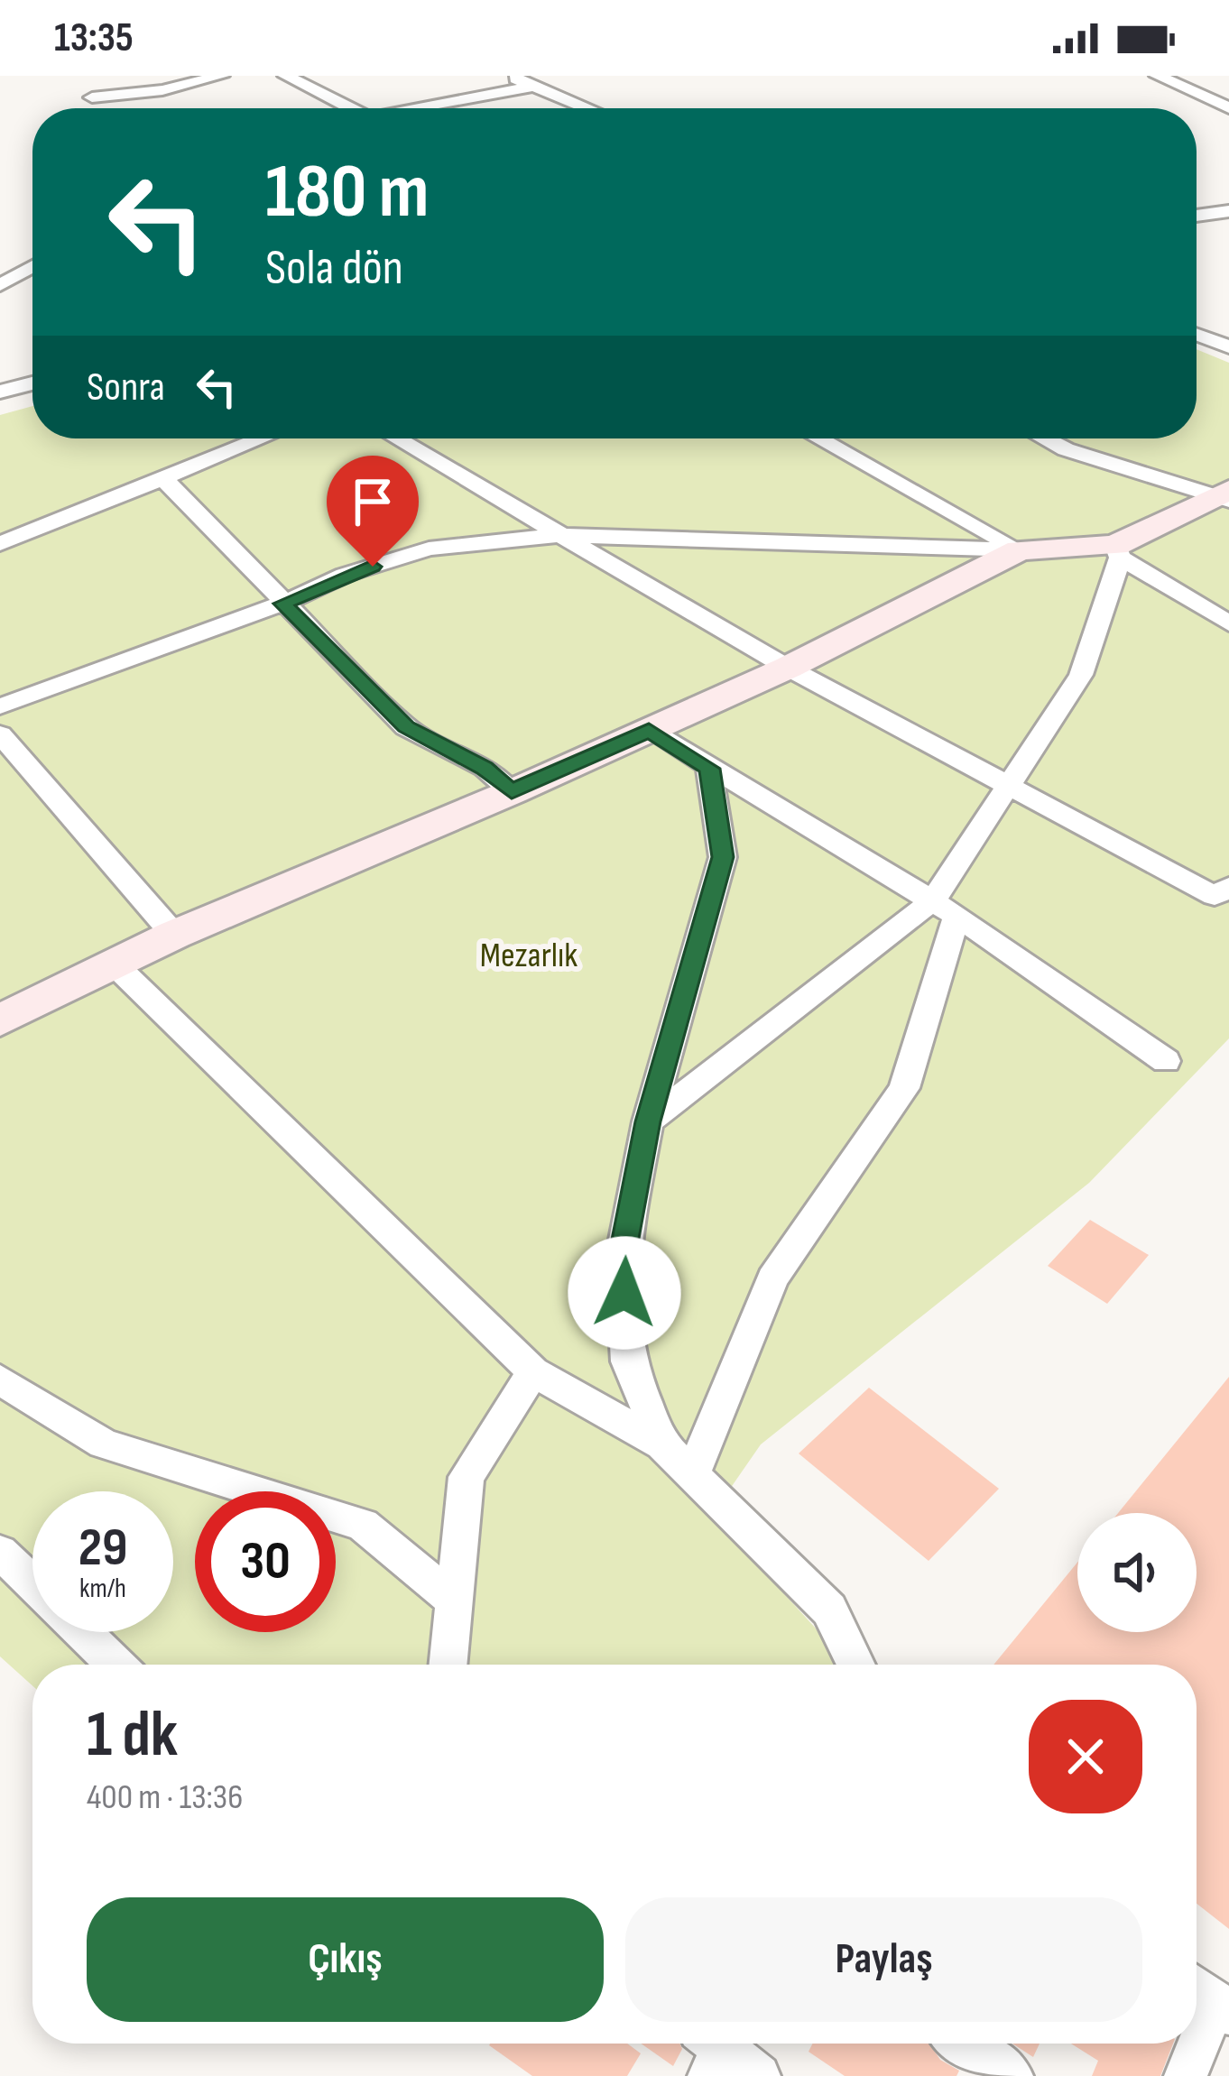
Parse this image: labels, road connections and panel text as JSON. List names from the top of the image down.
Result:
{
  "parks": ["Mezarlık"],
  "page": {
    "status": "13:35",
    "turn": ["180 m", "Sola dön"],
    "then": "Sonra",
    "speed": "29 km/h",
    "limit": "30",
    "heading": ["1 dk", "400 m · 13:36"],
    "buttons": ["Çıkış", "Paylaş"]
  }
}
